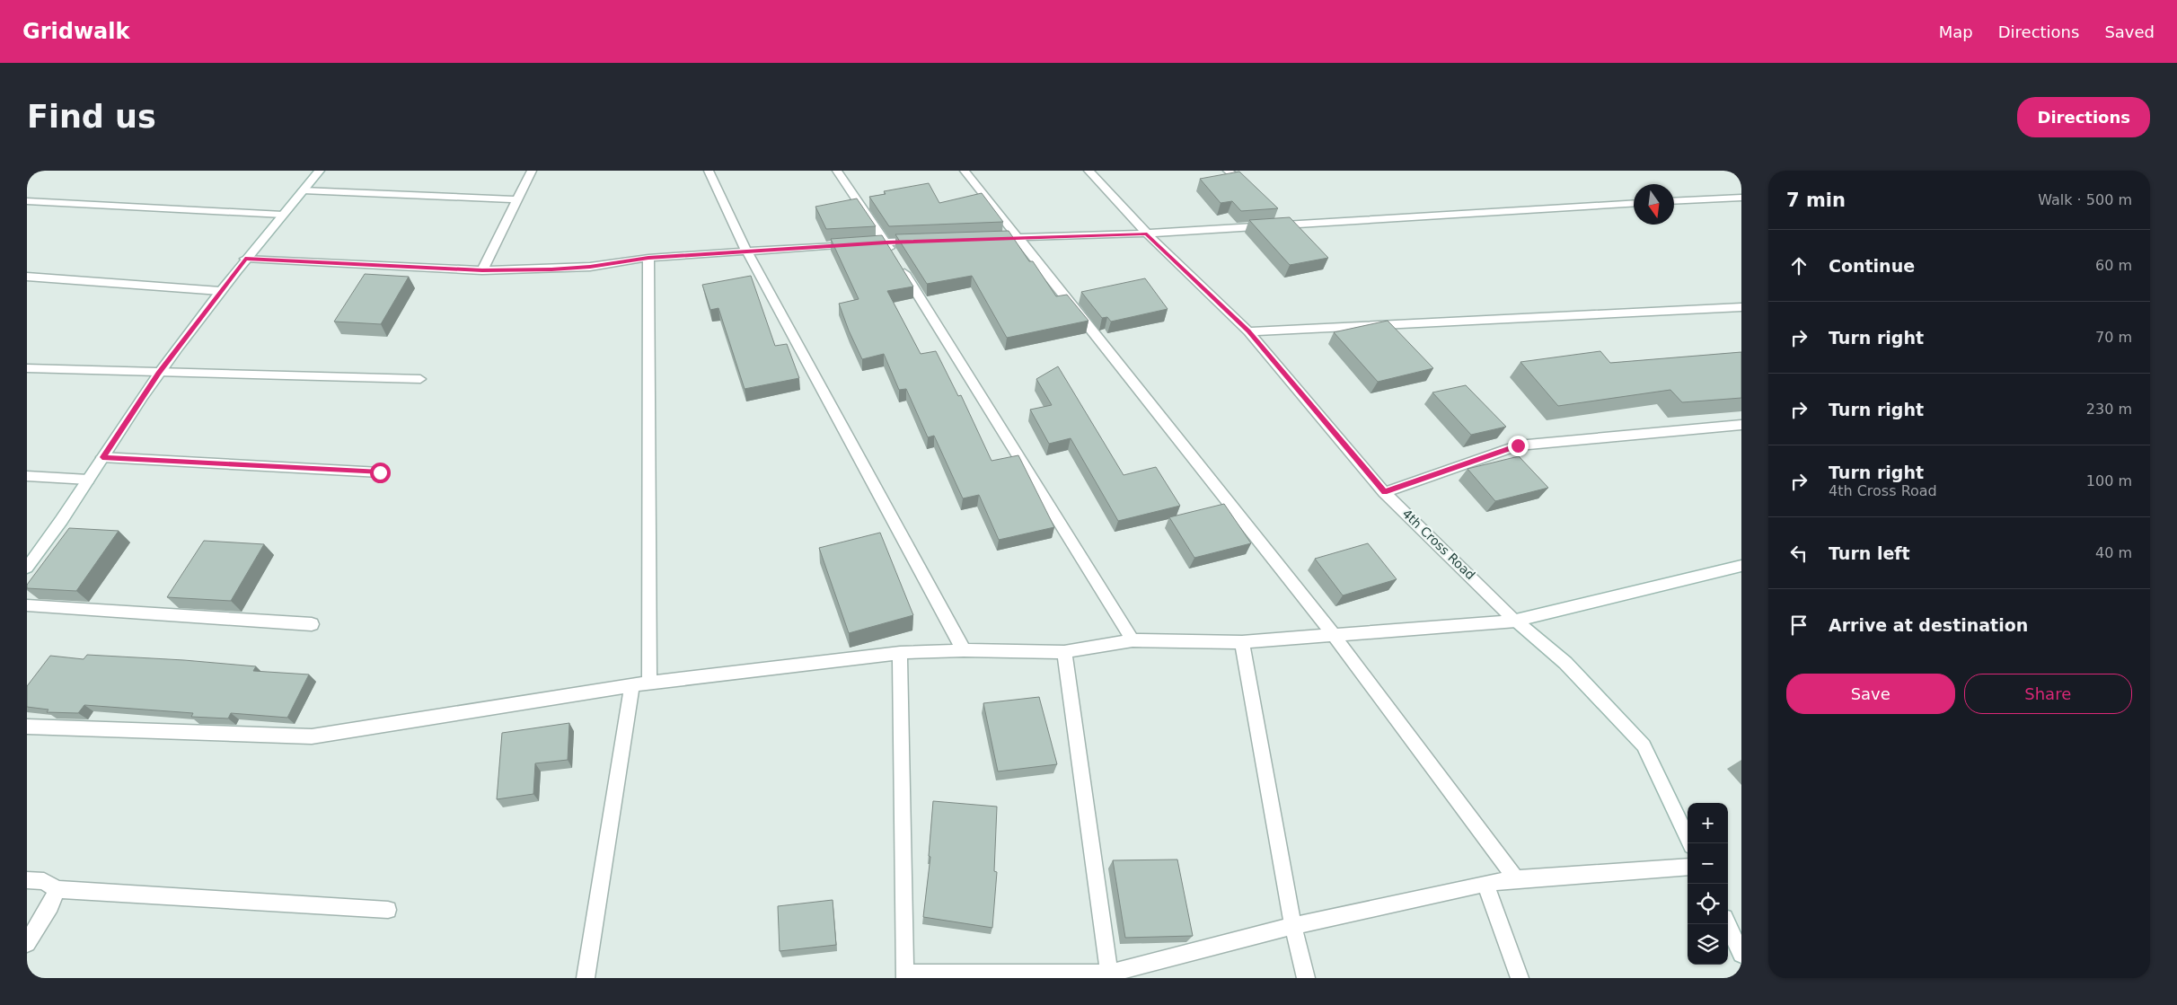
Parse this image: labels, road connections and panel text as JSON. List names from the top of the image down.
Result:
{
  "streets": {
    "street": ["4th Cross Road"]
  },
  "north": "bottom",
  "page": {
    "header": "Gridwalk",
    "nav": ["Map", "Directions", "Saved"],
    "buttons": [
      "Directions",
      ["Save", "Share"]
    ],
    "title": "Find us",
    "heading": ["7 min", "Walk · 500 m"],
    "list": [
      ["Continue", "60 m"],
      ["Turn right", "70 m"],
      ["Turn right", "230 m"],
      ["Turn right", "4th Cross Road", "100 m"],
      ["Turn left", "40 m"],
      "Arrive at destination"
    ],
    "map_buttons": ["+", "−"]
  }
}
